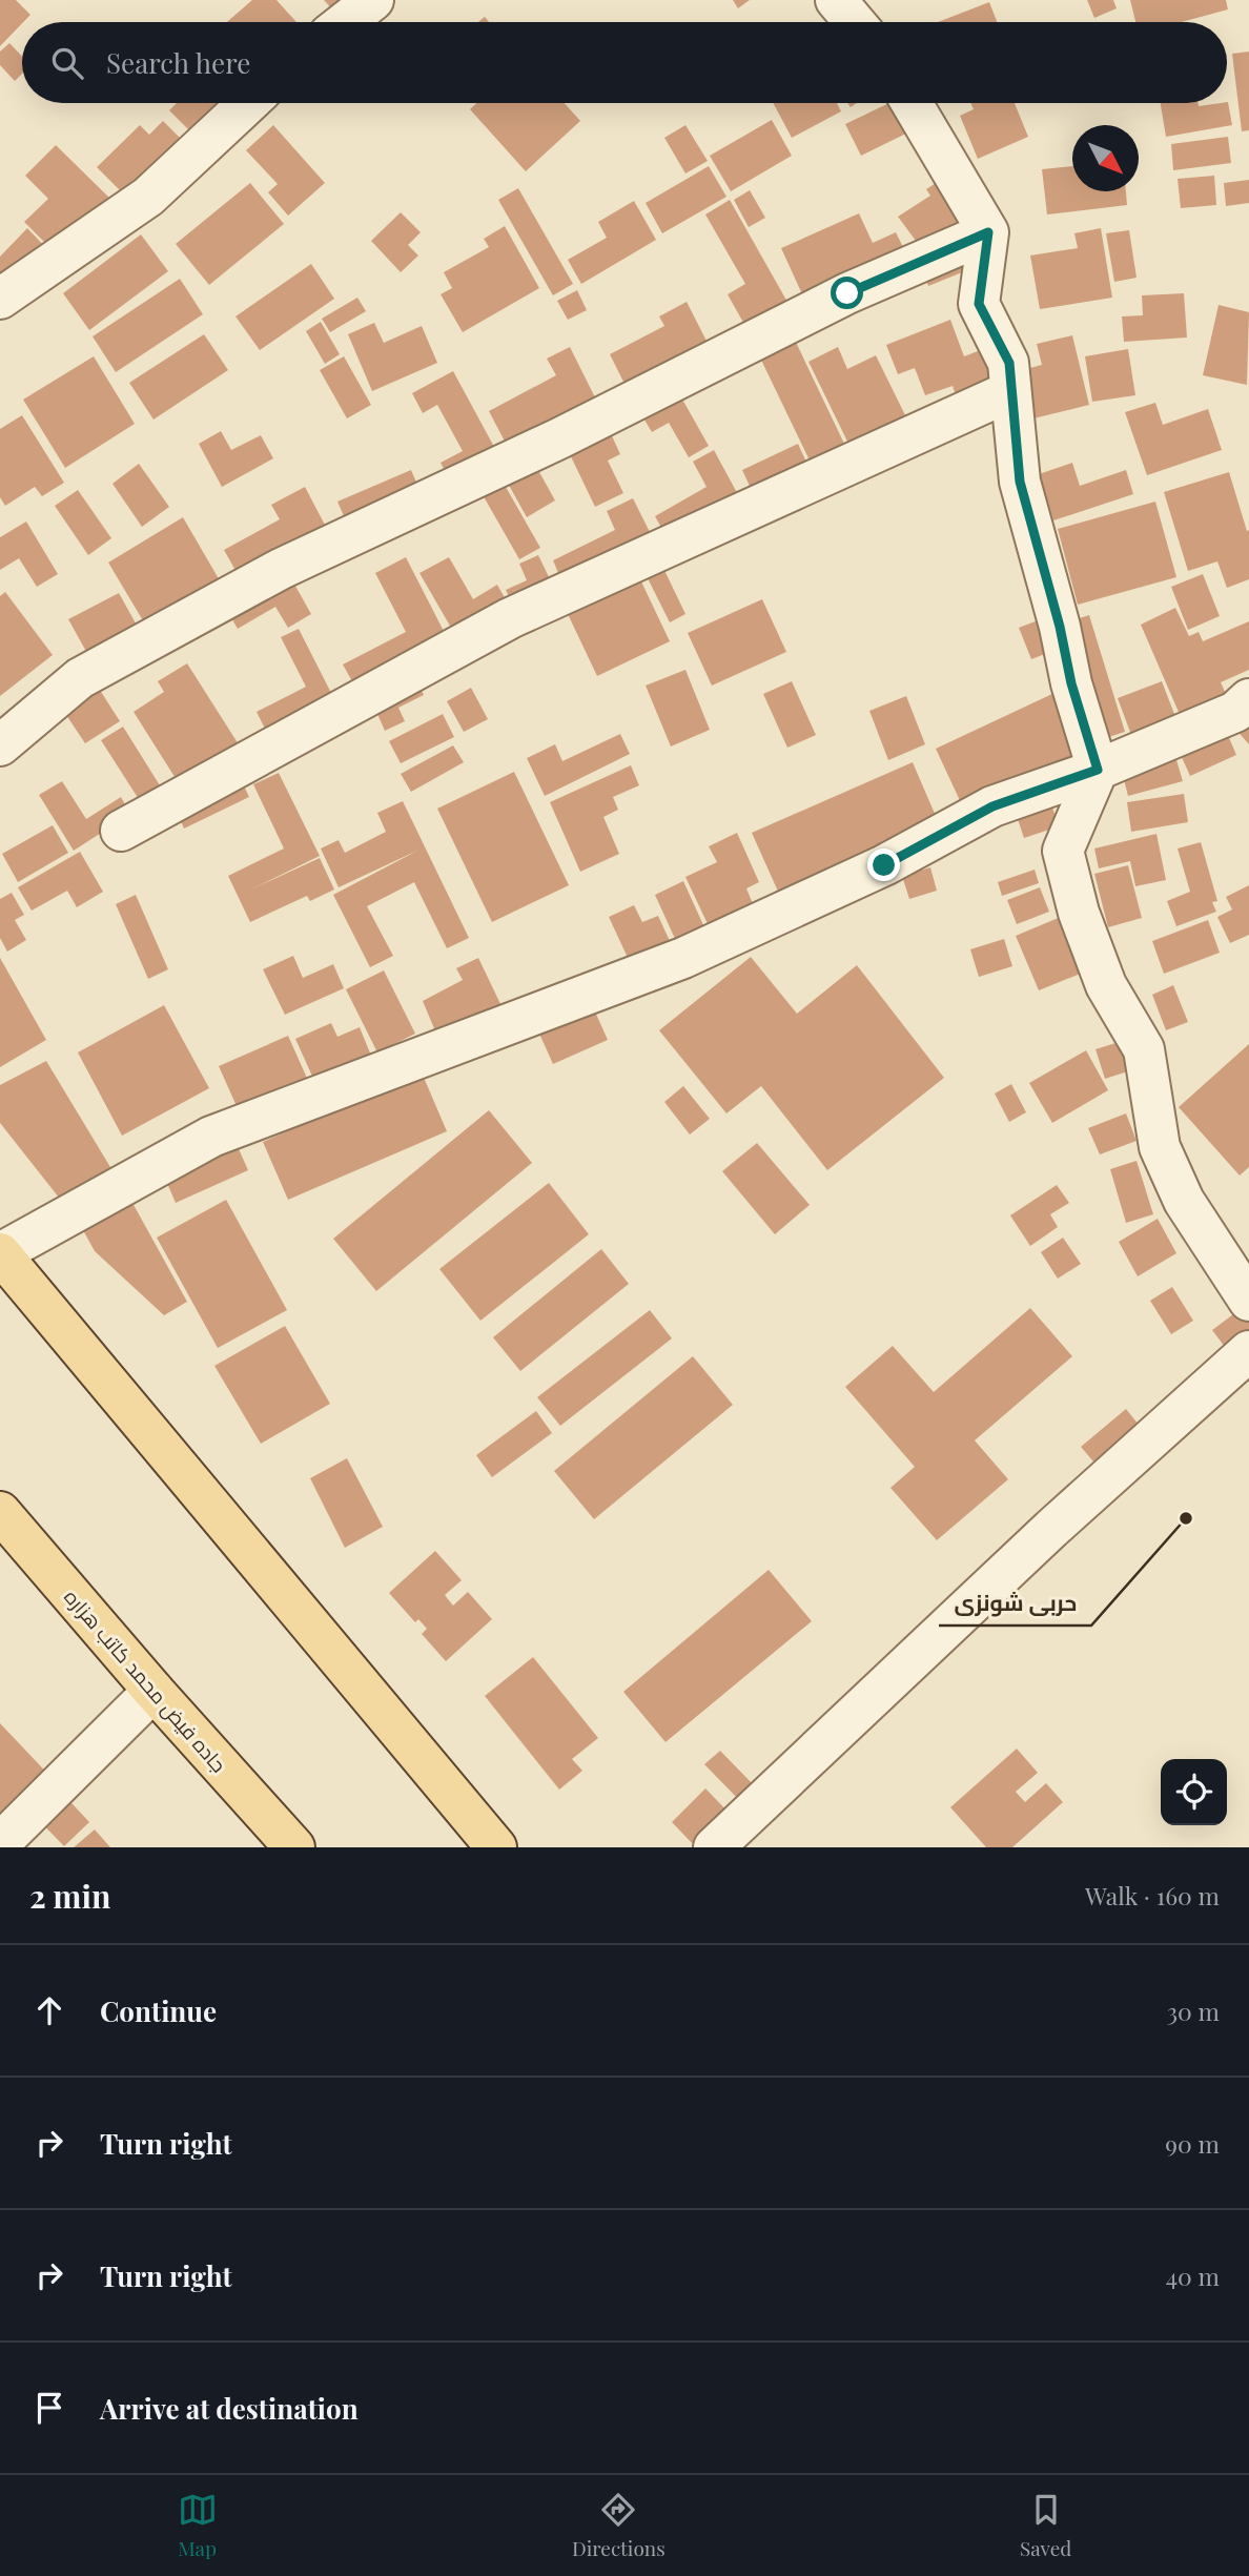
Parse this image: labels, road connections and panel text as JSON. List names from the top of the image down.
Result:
{
  "streets": {
    "main road": ["جاده فیض محمد کاتب هزاره"]
  },
  "places": ["حربی شونزی"],
  "north": "bottom right",
  "page": {
    "search": "Search here",
    "heading": ["2 min", "Walk · 160 m"],
    "list": [
      ["Continue", "30 m"],
      ["Turn right", "90 m"],
      ["Turn right", "40 m"],
      "Arrive at destination"
    ],
    "nav": ["Map", "Directions", "Saved"]
  }
}
